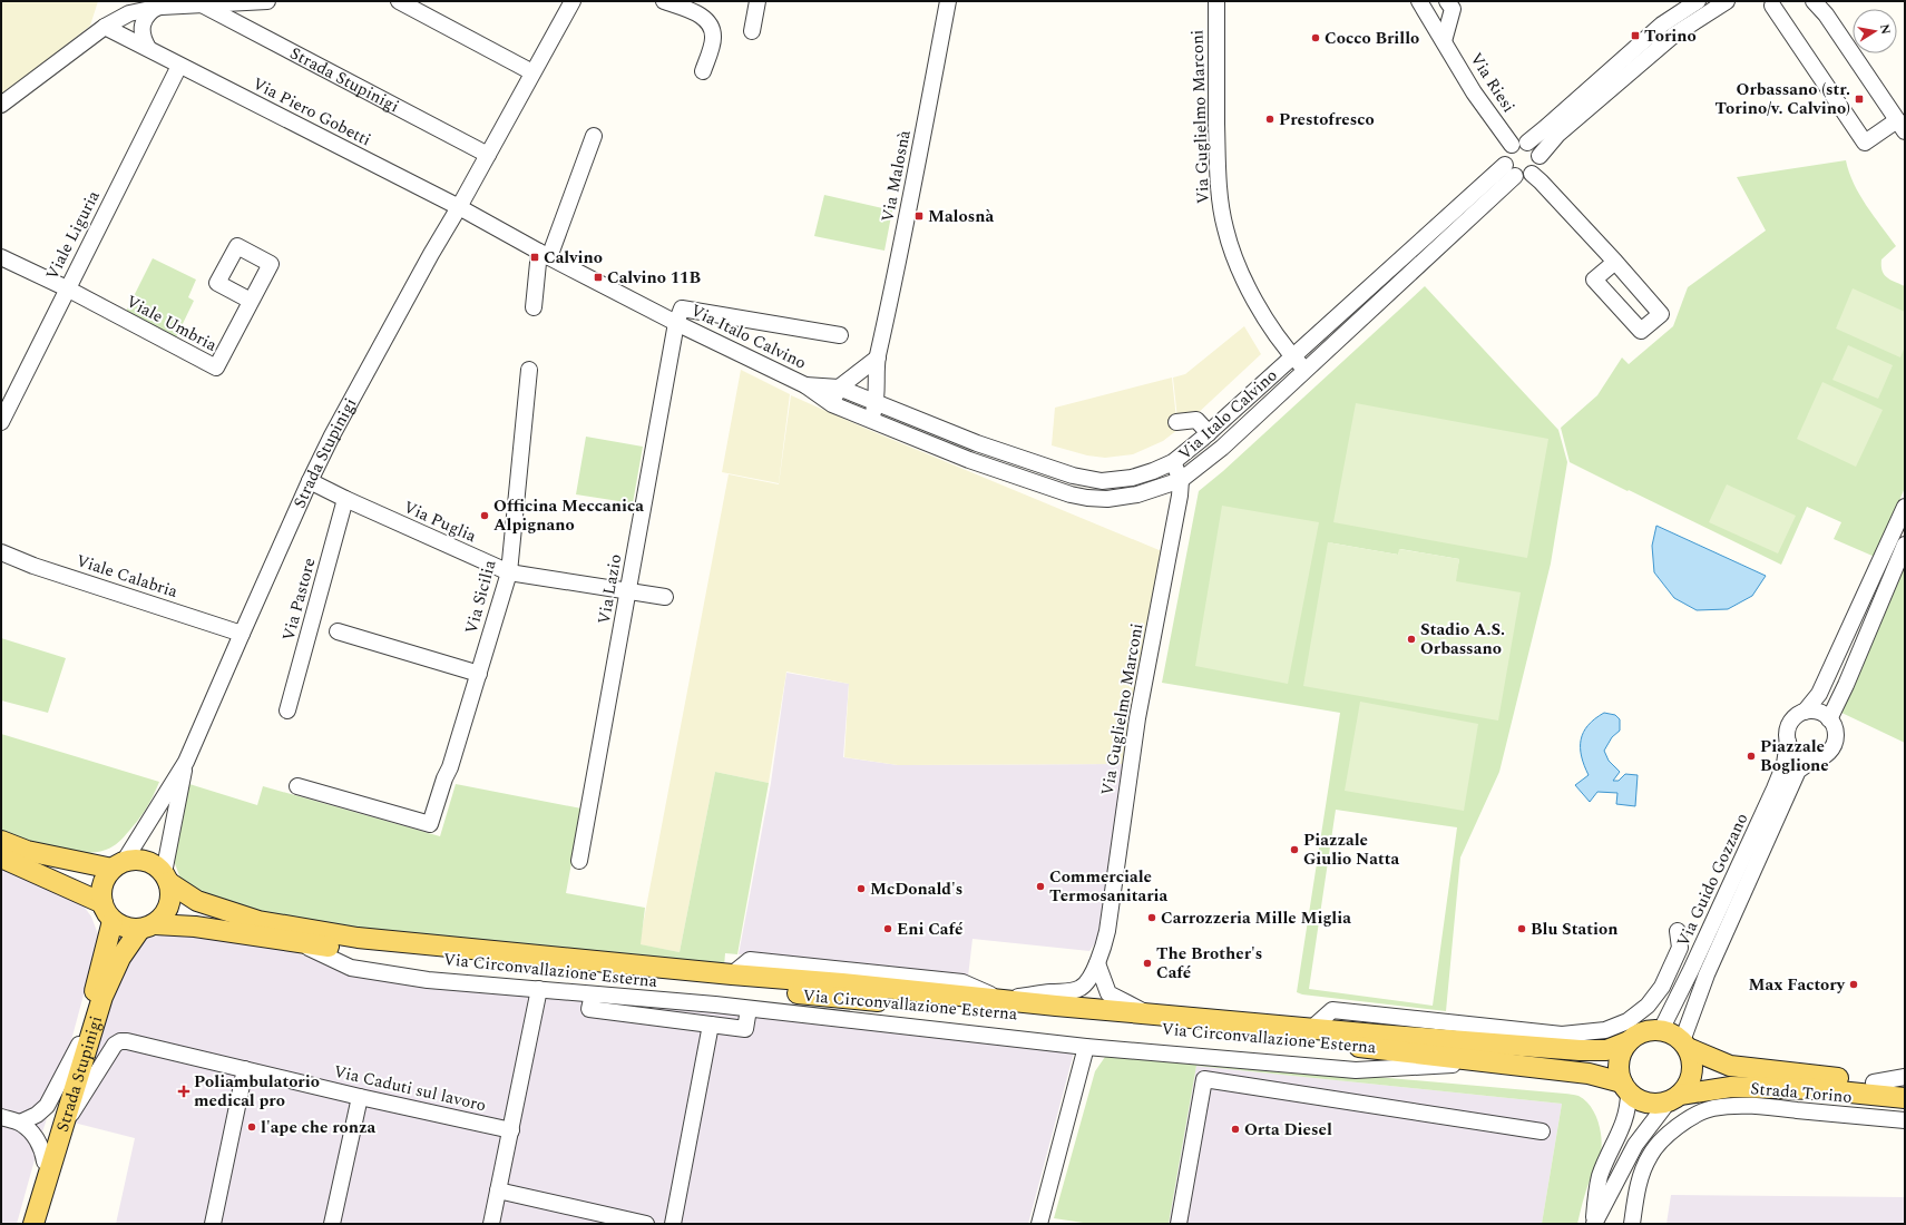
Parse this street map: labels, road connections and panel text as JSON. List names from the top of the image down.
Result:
{
  "streets": {
    "main road": ["Strada Stupinigi", "Via Circonvallazione Esterna"],
    "street": [
      "Via Riesi",
      "Via Piero Gobetti",
      "Via Guglielmo Marconi",
      "Via Malosnà",
      "Viale Liguria",
      "Viale Umbria",
      "Via Italo Calvino",
      "Via Puglia",
      "Viale Calabria",
      "Via Lazio",
      "Via Sicilia",
      "Via Pastore",
      "Via Guido Gozzano",
      "Via Caduti sul lavoro",
      "Strada Torino"
    ]
  },
  "crossings": [
    ["Strada Stupinigi", "Via Piero Gobetti"],
    ["Strada Stupinigi", "Via Italo Calvino"],
    ["Strada Stupinigi", "Via Puglia"],
    ["Strada Stupinigi", "Viale Calabria"],
    ["Strada Stupinigi", "Via Circonvallazione Esterna"],
    ["Strada Stupinigi", "Via Caduti sul lavoro"],
    ["Via Riesi", "Via Italo Calvino"],
    ["Via Piero Gobetti", "Viale Liguria"],
    ["Via Piero Gobetti", "Via Italo Calvino"],
    ["Via Guglielmo Marconi", "Via Italo Calvino"],
    ["Via Guglielmo Marconi", "Via Circonvallazione Esterna"],
    ["Via Malosnà", "Via Italo Calvino"],
    ["Viale Liguria", "Viale Umbria"],
    ["Via Italo Calvino", "Via Lazio"],
    ["Via Puglia", "Via Lazio"],
    ["Via Puglia", "Via Sicilia"],
    ["Via Puglia", "Via Pastore"],
    ["Via Guido Gozzano", "Via Circonvallazione Esterna"]
  ],
  "places": {
    "transit": [
      "Torino",
      "Orbassano (str. Torino/v. Calvino)",
      "Malosnà",
      "Calvino",
      "Calvino 11B"
    ],
    "other": [
      "Cocco Brillo",
      "Prestofresco",
      "Officina Meccanica Alpignano",
      "Stadio A.S. Orbassano",
      "Piazzale Boglione",
      "Piazzale Giulio Natta",
      "Commerciale Termosanitaria",
      "McDonald's",
      "Carrozzeria Mille Miglia",
      "Eni Café",
      "Blu Station",
      "The Brother's Café",
      "Max Factory",
      "l'ape che ronza",
      "Orta Diesel"
    ],
    "health": ["Poliambulatorio medical pro"]
  },
  "north": "right"
}
